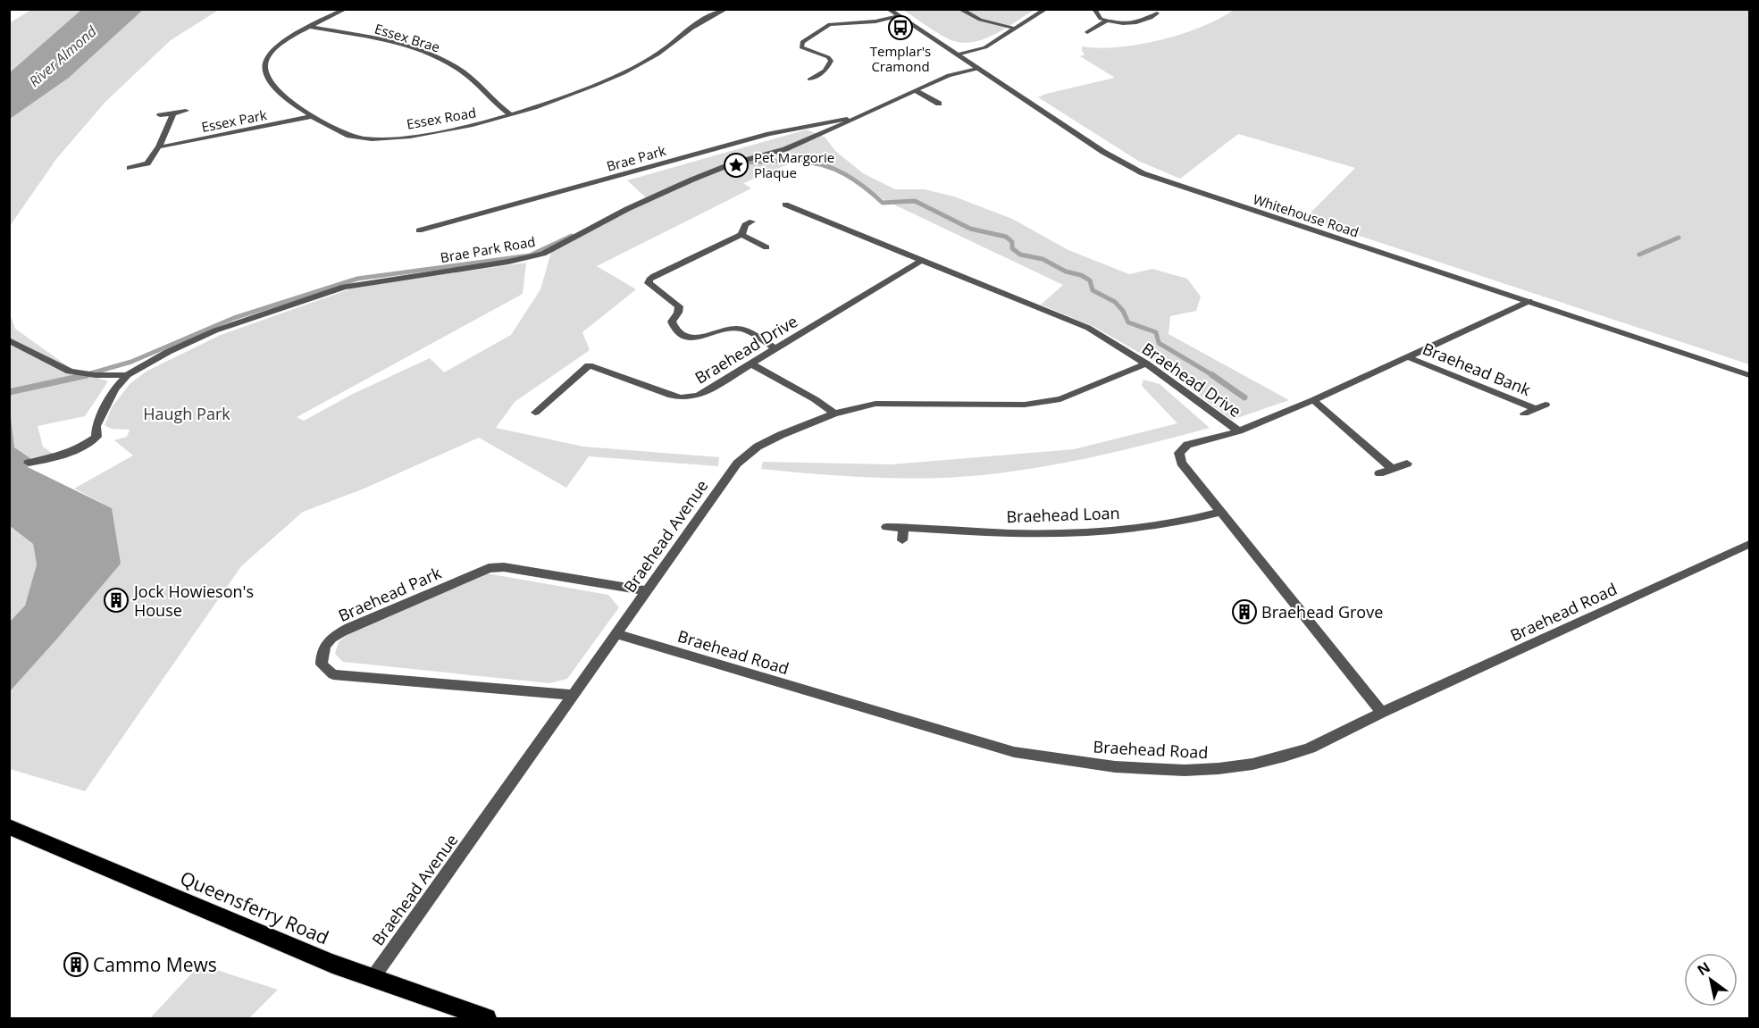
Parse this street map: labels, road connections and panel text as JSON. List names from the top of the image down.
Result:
{
  "streets": {
    "main road": ["Queensferry Road"],
    "street": [
      "Essex Brae",
      "Essex Road",
      "Essex Park",
      "Brae Park",
      "Whitehouse Road",
      "Brae Park Road",
      "Braehead Drive",
      "Braehead Bank",
      "Braehead Loan",
      "Braehead Avenue",
      "Braehead Park",
      "Braehead Road"
    ]
  },
  "crossings": [
    ["Essex Brae", "Essex Road"],
    ["Essex Road", "Essex Park"],
    ["Brae Park", "Brae Park Road"],
    ["Whitehouse Road", "Brae Park Road"],
    ["Braehead Drive", "Braehead Avenue"],
    ["Braehead Avenue", "Braehead Park"],
    ["Braehead Avenue", "Braehead Road"],
    ["Braehead Avenue", "Queensferry Road"]
  ],
  "water": ["River Almond"],
  "parks": ["Haugh Park"],
  "places": {
    "bus stop": ["Templar's Cramond"],
    "place": ["Pet Margorie Plaque"],
    "building": ["Jock Howieson's House", "Braehead Grove", "Cammo Mews"]
  },
  "north": "top left"
}
